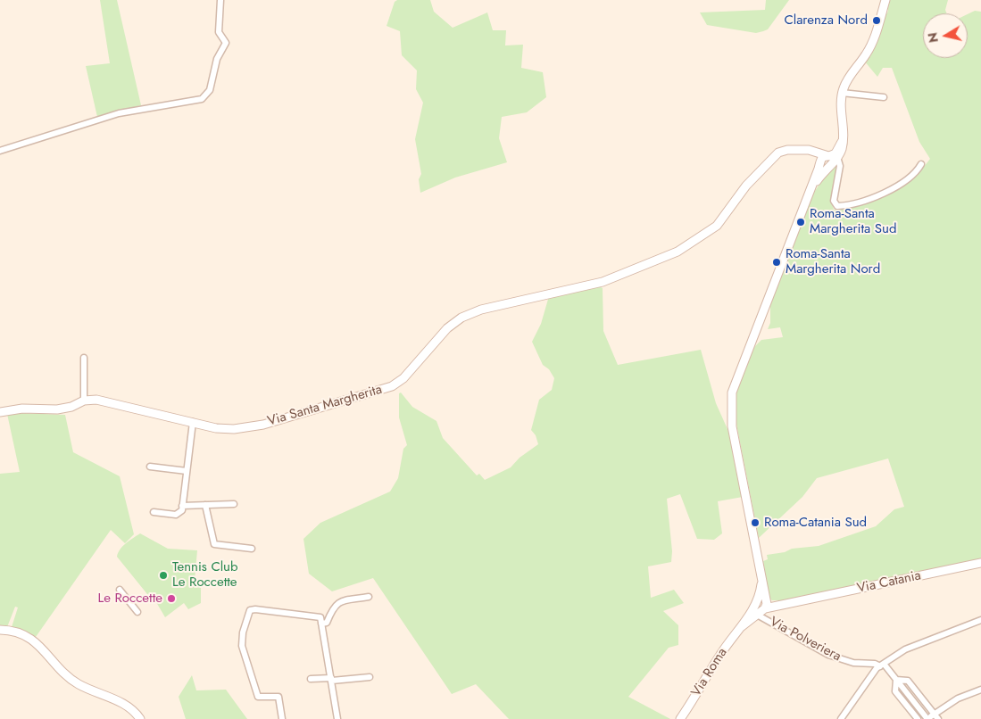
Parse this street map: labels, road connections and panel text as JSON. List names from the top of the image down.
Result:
{
  "streets": {
    "main road": ["Via Santa Margherita", "Via Catania", "Via Roma"],
    "street": ["Via Polveriera"]
  },
  "places": [
    "Clarenza Nord",
    "Roma-Santa Margherita Sud",
    "Roma-Santa Margherita Nord",
    "Roma-Catania Sud",
    "Tennis Club Le Roccette",
    "Le Roccette"
  ],
  "north": "left"
}
